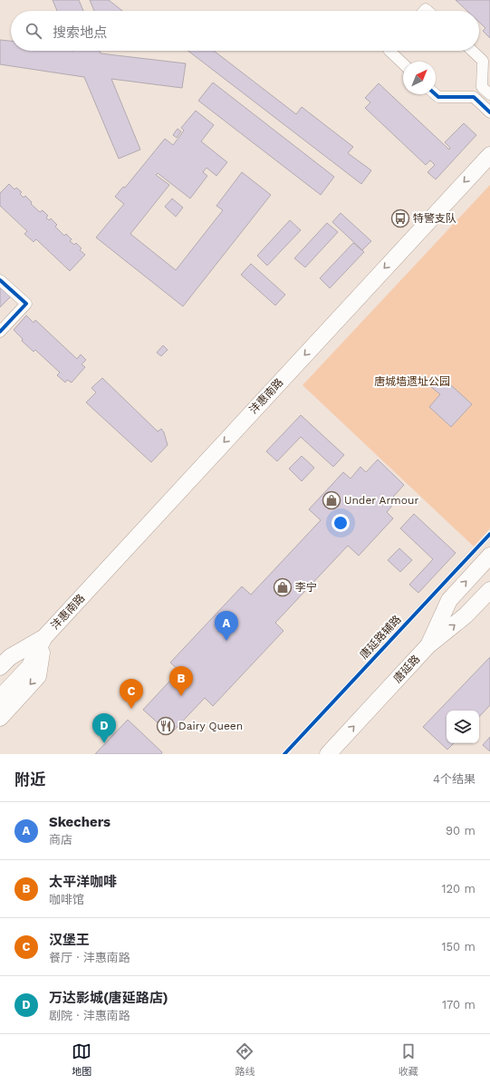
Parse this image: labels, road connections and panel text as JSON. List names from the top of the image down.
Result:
{
  "streets": {
    "main road": ["沣惠南路", "唐延路"],
    "cycle path": ["唐延路辅路"]
  },
  "one_way": ["沣惠南路"],
  "parks": ["唐城墙遗址公园"],
  "places": {
    "bus stop": ["特警支队"],
    "shop": ["Under Armour", "李宁"],
    "restaurant": ["Dairy Queen"]
  },
  "north": "top right",
  "page": {
    "search": "搜索地点",
    "pins": [
      "A",
      "B",
      "C",
      "D"
    ],
    "heading": ["附近", "4个结果"],
    "list": [
      {
        "mark": "A",
        "name": "Skechers",
        "note": "商店",
        "value": "90 m"
      },
      {
        "mark": "B",
        "name": "太平洋咖啡",
        "note": "咖啡馆",
        "value": "120 m"
      },
      {
        "mark": "C",
        "name": "汉堡王",
        "note": "餐厅 · 沣惠南路",
        "value": "150 m"
      },
      {
        "mark": "D",
        "name": "万达影城(唐延路店)",
        "note": "剧院 · 沣惠南路",
        "value": "170 m"
      }
    ],
    "nav": ["地图", "路线", "收藏"]
  }
}
